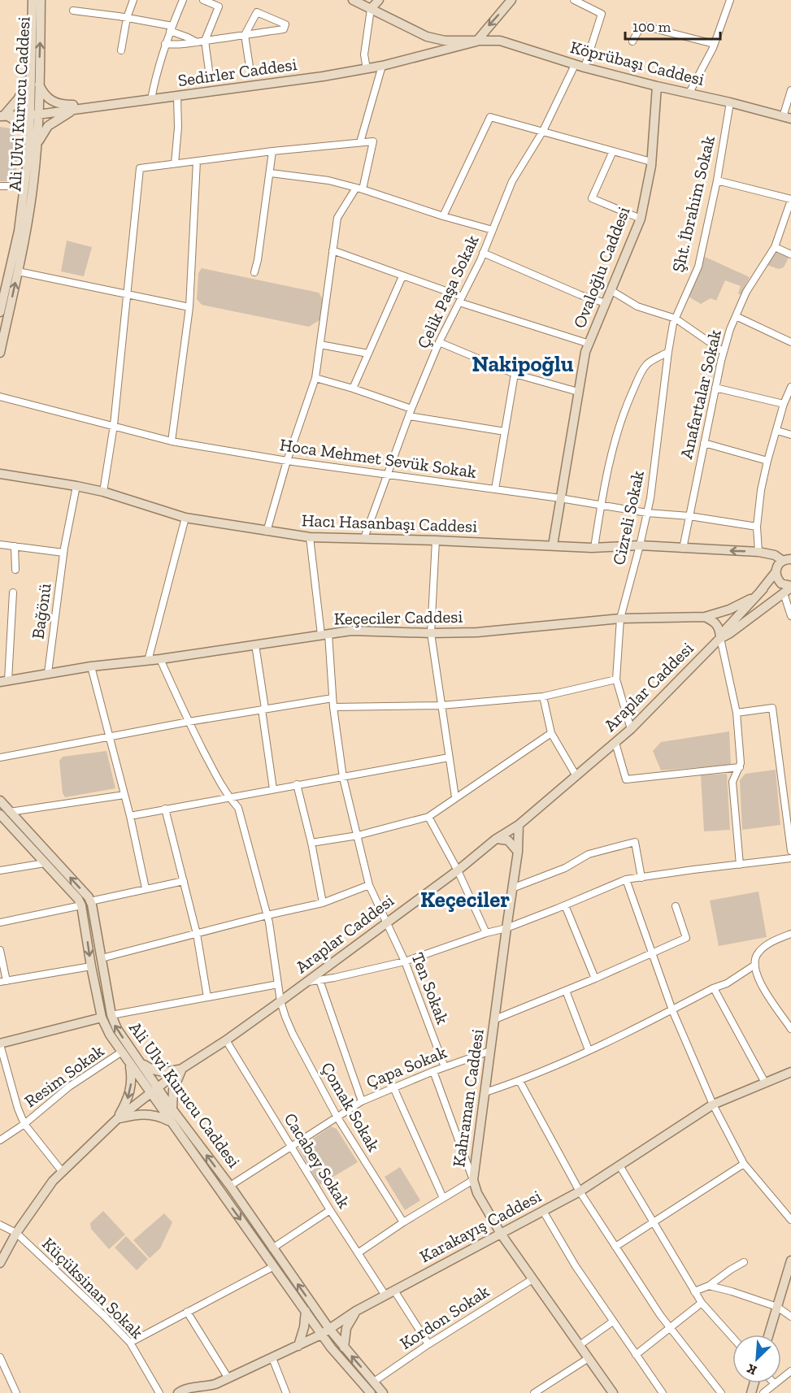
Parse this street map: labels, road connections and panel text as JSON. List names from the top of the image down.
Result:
{
  "streets": {
    "street": [
      "Köprübaşı Caddesi",
      "Sedirler Caddesi",
      "Ali Ulvi Kurucu Caddesi",
      "Şht. İbrahim Sokak",
      "Ovaloğlu Caddesi",
      "Çelik Paşa Sokak",
      "Anafartalar Sokak",
      "Hoca Mehmet Sevük Sokak",
      "Cizreli Sokak",
      "Hacı Hasanbaşı Caddesi",
      "Bağönü",
      "Keçeciler Caddesi",
      "Araplar Caddesi",
      "Ten Sokak",
      "Çapa Sokak",
      "Resim Sokak",
      "Kahraman Caddesi",
      "Çomak Sokak",
      "Cacabey Sokak",
      "Karakayış Caddesi",
      "Küçüksinan Sokak",
      "Kordon Sokak"
    ]
  },
  "crossings": [
    ["Köprübaşı Caddesi", "Sedirler Caddesi"],
    ["Köprübaşı Caddesi", "Şht. İbrahim Sokak"],
    ["Köprübaşı Caddesi", "Ovaloğlu Caddesi"],
    ["Köprübaşı Caddesi", "Çelik Paşa Sokak"],
    ["Sedirler Caddesi", "Ali Ulvi Kurucu Caddesi"],
    ["Ali Ulvi Kurucu Caddesi", "Araplar Caddesi"],
    ["Ali Ulvi Kurucu Caddesi", "Çapa Sokak"],
    ["Ali Ulvi Kurucu Caddesi", "Resim Sokak"],
    ["Ali Ulvi Kurucu Caddesi", "Karakayış Caddesi"],
    ["Ali Ulvi Kurucu Caddesi", "Kordon Sokak"],
    ["Şht. İbrahim Sokak", "Cizreli Sokak"],
    ["Ovaloğlu Caddesi", "Hoca Mehmet Sevük Sokak"],
    ["Ovaloğlu Caddesi", "Hacı Hasanbaşı Caddesi"],
    ["Çelik Paşa Sokak", "Hoca Mehmet Sevük Sokak"],
    ["Çelik Paşa Sokak", "Hacı Hasanbaşı Caddesi"],
    ["Anafartalar Sokak", "Hoca Mehmet Sevük Sokak"],
    ["Anafartalar Sokak", "Hacı Hasanbaşı Caddesi"],
    ["Hoca Mehmet Sevük Sokak", "Cizreli Sokak"],
    ["Cizreli Sokak", "Hacı Hasanbaşı Caddesi"],
    ["Cizreli Sokak", "Keçeciler Caddesi"],
    ["Cizreli Sokak", "Araplar Caddesi"],
    ["Hacı Hasanbaşı Caddesi", "Bağönü"],
    ["Hacı Hasanbaşı Caddesi", "Keçeciler Caddesi"],
    ["Hacı Hasanbaşı Caddesi", "Ten Sokak"],
    ["Bağönü", "Keçeciler Caddesi"],
    ["Keçeciler Caddesi", "Araplar Caddesi"],
    ["Keçeciler Caddesi", "Ten Sokak"],
    ["Keçeciler Caddesi", "Çomak Sokak"],
    ["Araplar Caddesi", "Ten Sokak"],
    ["Araplar Caddesi", "Kahraman Caddesi"],
    ["Araplar Caddesi", "Çomak Sokak"],
    ["Araplar Caddesi", "Cacabey Sokak"],
    ["Araplar Caddesi", "Küçüksinan Sokak"],
    ["Ten Sokak", "Çapa Sokak"],
    ["Çapa Sokak", "Kahraman Caddesi"],
    ["Çapa Sokak", "Çomak Sokak"],
    ["Çapa Sokak", "Cacabey Sokak"],
    ["Kahraman Caddesi", "Karakayış Caddesi"],
    ["Kahraman Caddesi", "Kordon Sokak"],
    ["Cacabey Sokak", "Karakayış Caddesi"]
  ],
  "districts": ["Nakipoğlu", "Keçeciler"],
  "scale_bar": "100 m",
  "north": "bottom left"
}
